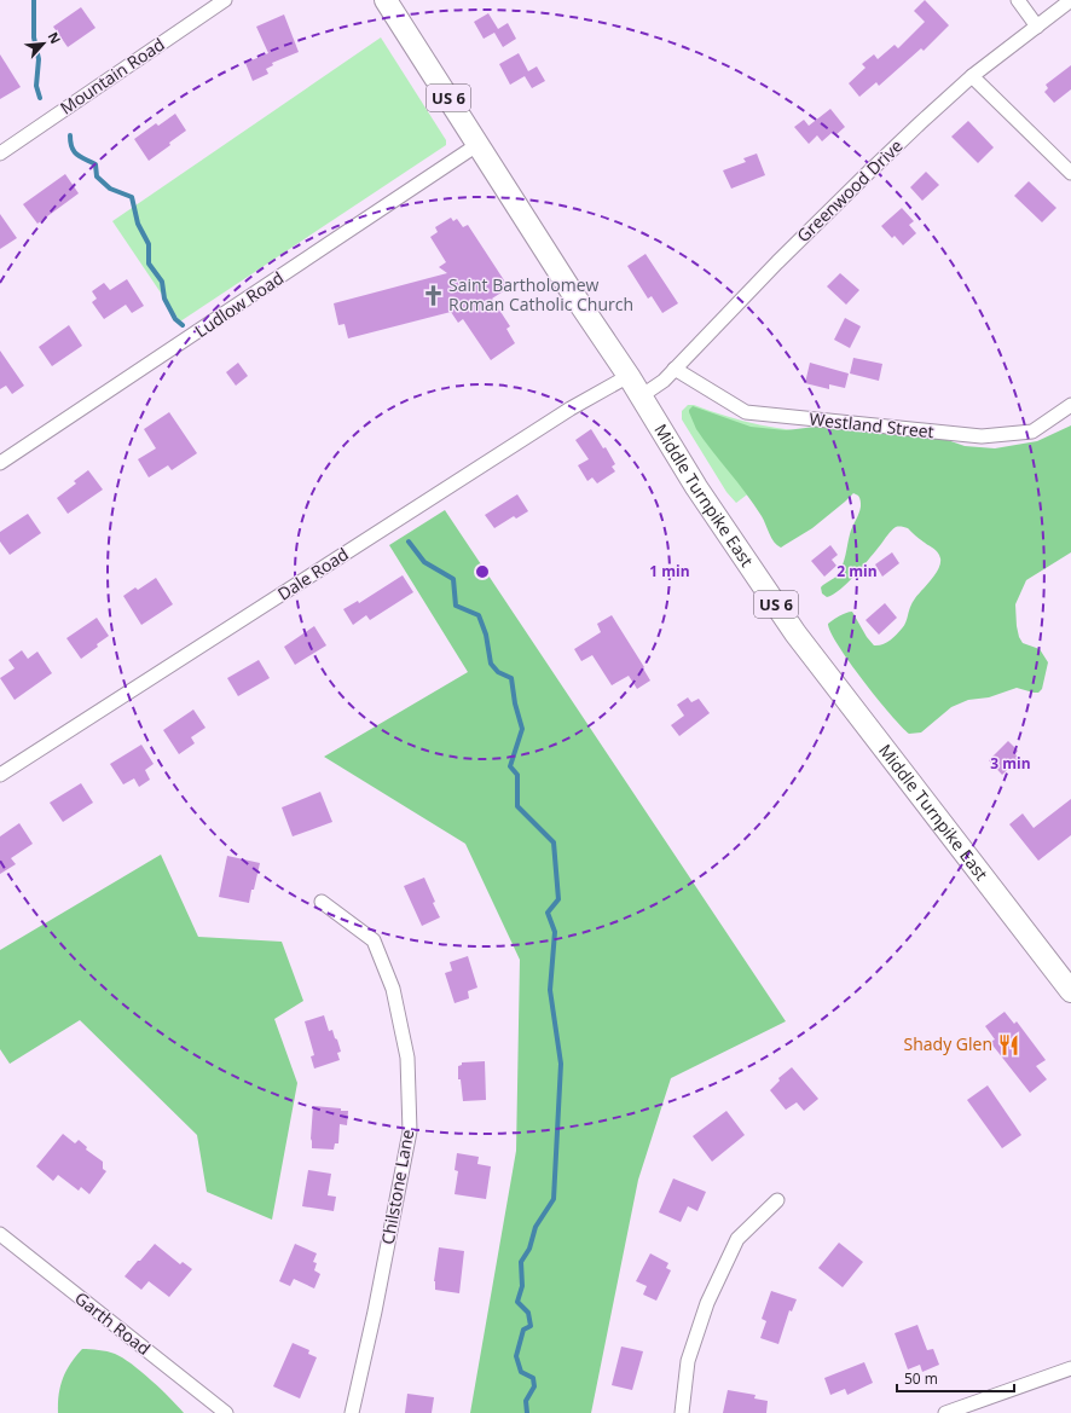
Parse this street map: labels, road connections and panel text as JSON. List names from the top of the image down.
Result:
{
  "streets": {
    "main road": ["US 6", "Middle Turnpike East"],
    "street": [
      "Mountain Road",
      "Greenwood Drive",
      "Ludlow Road",
      "Westland Street",
      "Dale Road",
      "Chilstone Lane",
      "Garth Road"
    ]
  },
  "crossings": [
    ["Greenwood Drive", "Westland Street"],
    ["Greenwood Drive", "Middle Turnpike East"],
    ["Ludlow Road", "Middle Turnpike East"],
    ["Middle Turnpike East", "Dale Road"]
  ],
  "places": {
    "church": ["Saint Bartholomew Roman Catholic Church"],
    "restaurant": ["Shady Glen"]
  },
  "scale_bar": "50 m",
  "north": "top right",
  "rings": ["1 min", "2 min", "3 min"]
}
